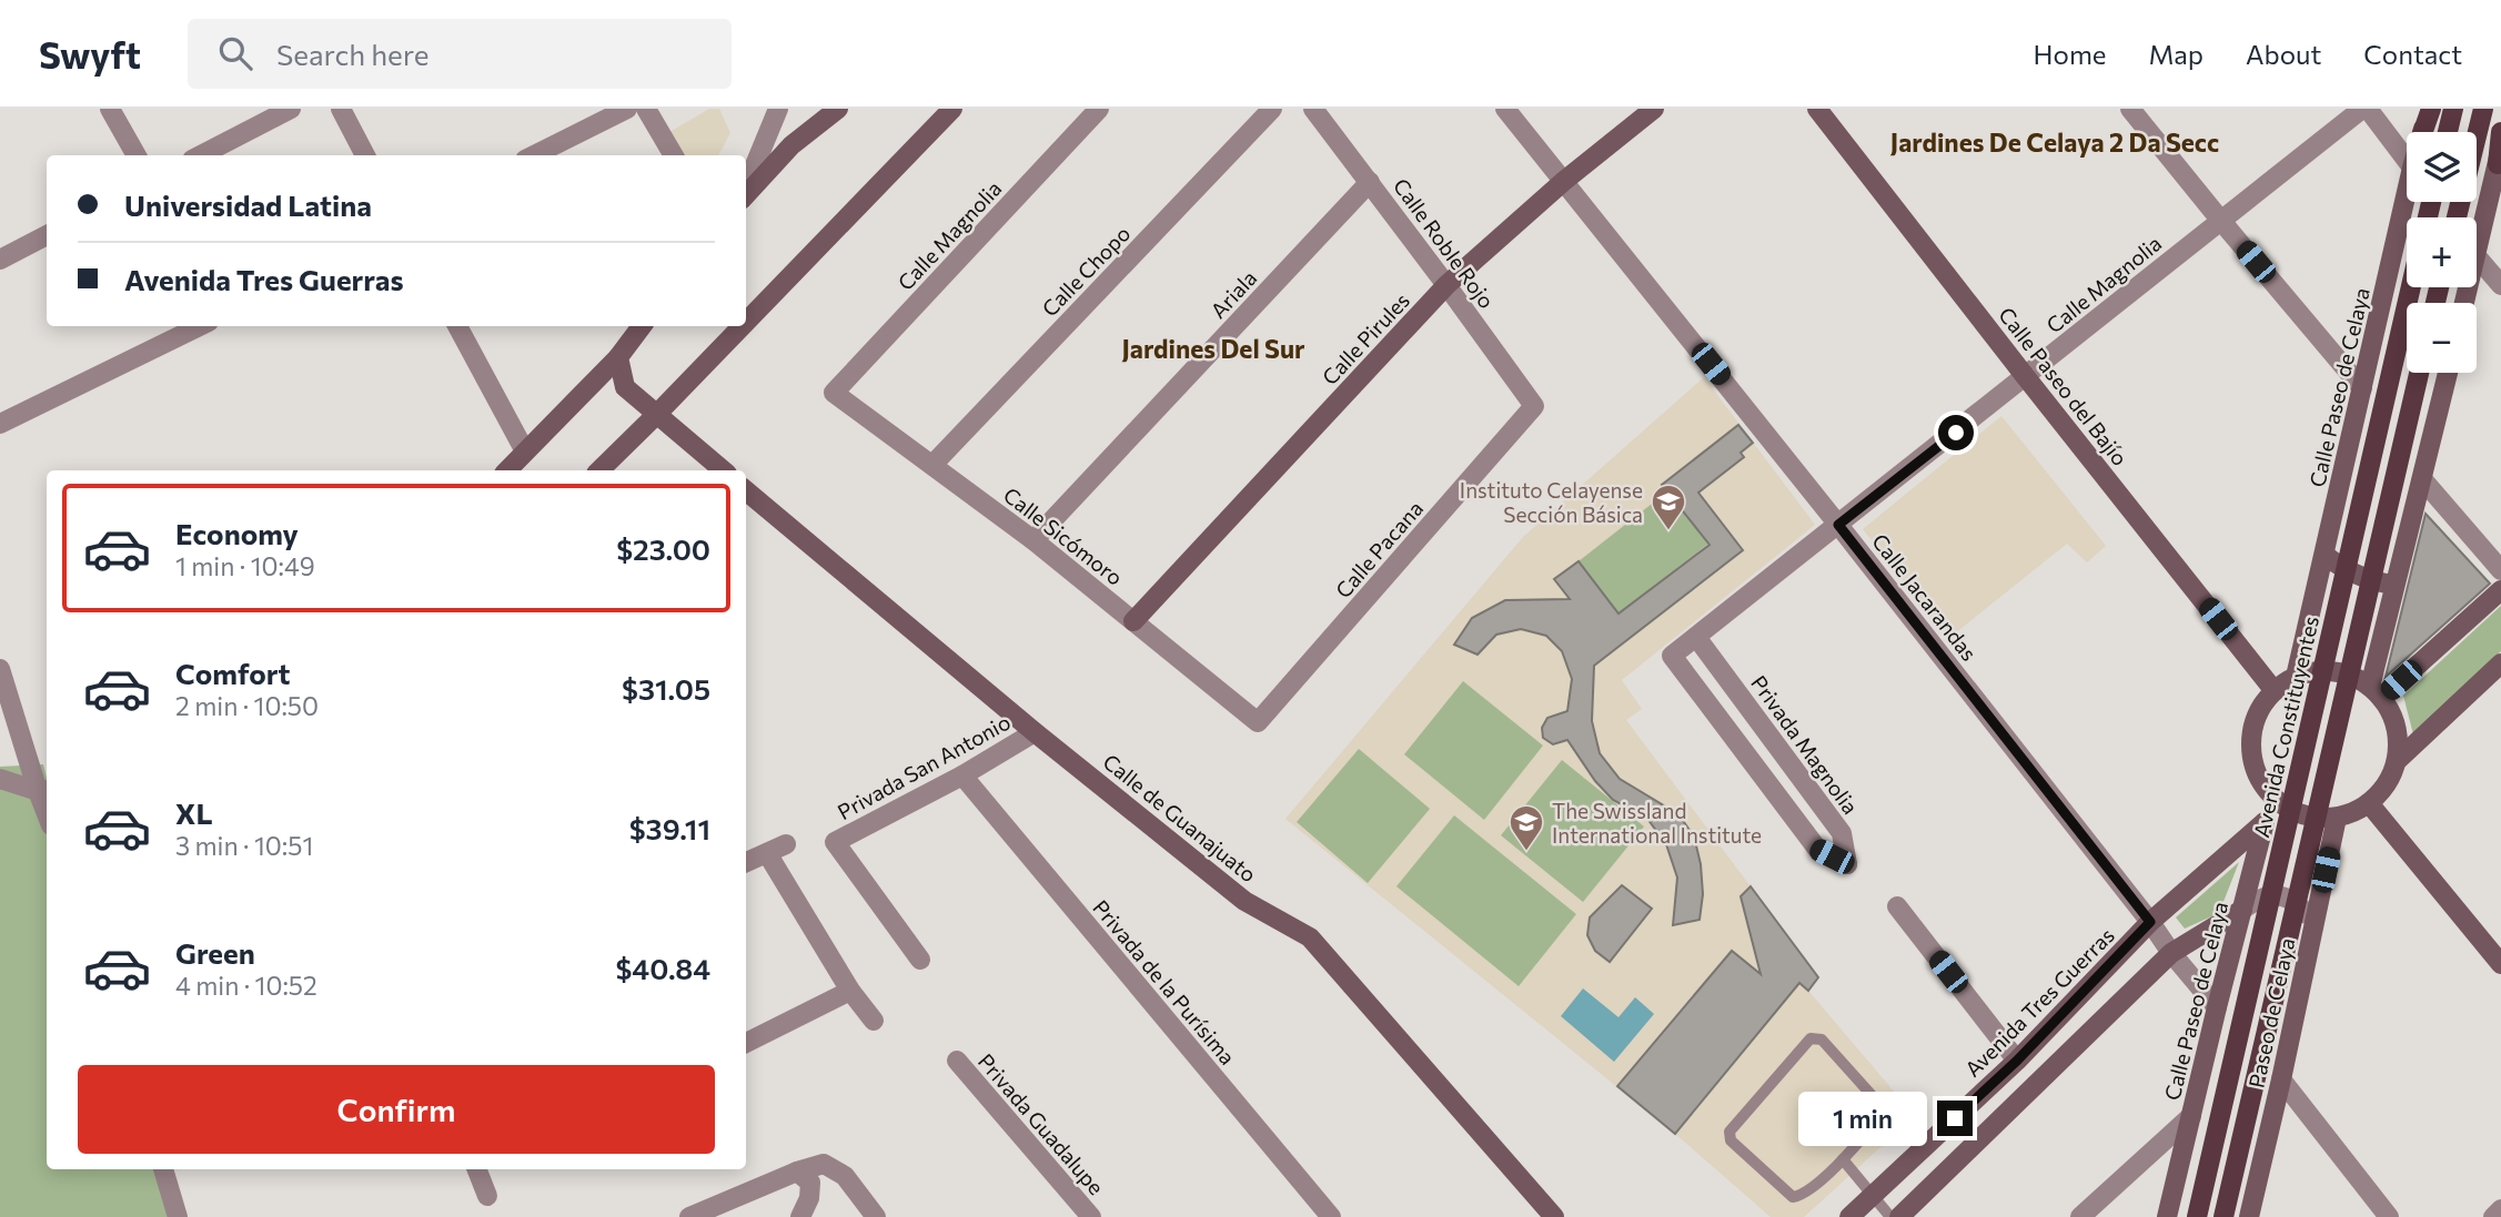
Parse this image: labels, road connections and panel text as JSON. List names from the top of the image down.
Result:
{
  "streets": {
    "main road": [
      "Calle Pirules",
      "Calle Paseo del Bajío",
      "Calle Paseo de Celaya",
      "Avenida Constituyentes",
      "Calle de Guanajuato",
      "Avenida Tres Guerras",
      "Paseo de Celaya"
    ],
    "street": [
      "Calle Magnolia",
      "Calle Roble Rojo",
      "Calle Chopo",
      "Ariala",
      "Calle Sicómoro",
      "Calle Pacana",
      "Calle Jacarandas",
      "Privada Magnolia",
      "Privada San Antonio",
      "Privada de la Purísima",
      "Privada Guadalupe"
    ]
  },
  "crossings": [
    ["Calle Magnolia", "Calle Paseo del Bajío"],
    ["Calle Magnolia", "Calle Sicómoro"],
    ["Calle Magnolia", "Calle Jacarandas"],
    ["Calle Magnolia", "Privada Magnolia"],
    ["Calle Roble Rojo", "Ariala"],
    ["Calle Roble Rojo", "Calle Pirules"],
    ["Calle Roble Rojo", "Calle Pacana"],
    ["Calle Chopo", "Calle Sicómoro"],
    ["Ariala", "Calle Sicómoro"],
    ["Calle Pirules", "Calle Sicómoro"],
    ["Calle Pirules", "Calle Jacarandas"],
    ["Calle Paseo del Bajío", "Calle Paseo de Celaya"],
    ["Calle Paseo del Bajío", "Paseo de Celaya"],
    ["Calle Paseo de Celaya", "Calle Jacarandas"],
    ["Calle Paseo de Celaya", "Avenida Tres Guerras"],
    ["Calle Paseo de Celaya", "Paseo de Celaya"],
    ["Calle Sicómoro", "Calle Pacana"],
    ["Calle Jacarandas", "Privada Magnolia"],
    ["Calle Jacarandas", "Avenida Tres Guerras"],
    ["Privada San Antonio", "Calle de Guanajuato"],
    ["Privada San Antonio", "Privada de la Purísima"]
  ],
  "districts": ["Jardines De Celaya 2 Da Secc", "Jardines Del Sur"],
  "places": {
    "school or university": ["Instituto Celayense Sección Básica", "The Swissland International Institute"]
  },
  "page": {
    "header": "Swyft",
    "search": "Search here",
    "nav": [
      "Home",
      "Map",
      "About",
      "Contact"
    ],
    "map_buttons": ["+", "−"],
    "banner": ["Universidad Latina", "Avenida Tres Guerras"],
    "list": [
      {
        "name": "Economy",
        "note": "1 min · 10:49",
        "value": "$23.00"
      },
      {
        "name": "Comfort",
        "note": "2 min · 10:50",
        "value": "$31.05"
      },
      {
        "name": "XL",
        "note": "3 min · 10:51",
        "value": "$39.11"
      },
      {
        "name": "Green",
        "note": "4 min · 10:52",
        "value": "$40.84"
      }
    ],
    "buttons": "Confirm",
    "bubble": "1 min"
  }
}
